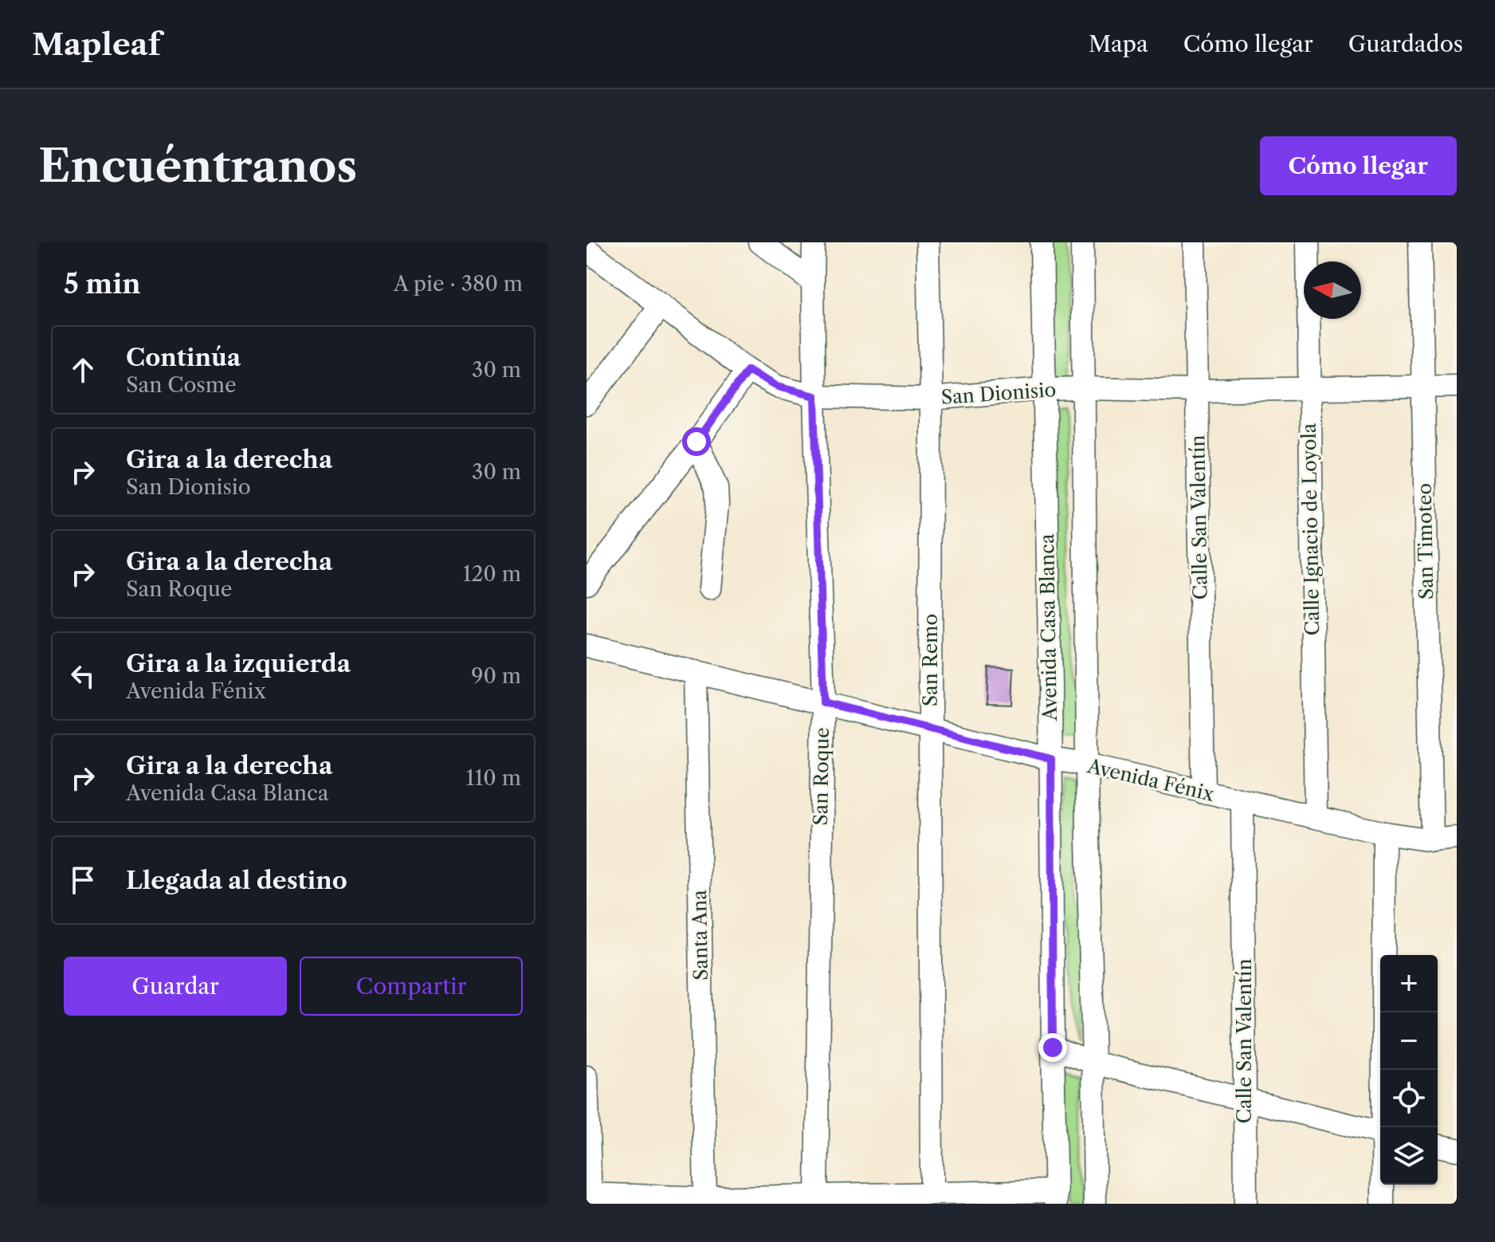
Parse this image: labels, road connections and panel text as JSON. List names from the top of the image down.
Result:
{
  "streets": {
    "street": [
      "San Dionisio",
      "Calle San Valentín",
      "Calle Ignacio de Loyola",
      "San Timoteo",
      "Avenida Casa Blanca",
      "San Remo",
      "San Roque",
      "Avenida Fénix",
      "Santa Ana"
    ]
  },
  "crossings": [
    ["San Dionisio", "Calle San Valentín"],
    ["San Dionisio", "Calle Ignacio de Loyola"],
    ["San Dionisio", "San Timoteo"],
    ["San Dionisio", "Avenida Casa Blanca"],
    ["San Dionisio", "San Remo"],
    ["San Dionisio", "San Roque"],
    ["Calle San Valentín", "Avenida Fénix"],
    ["Calle Ignacio de Loyola", "Avenida Fénix"],
    ["San Timoteo", "Avenida Fénix"],
    ["Avenida Casa Blanca", "Avenida Fénix"],
    ["San Remo", "Avenida Fénix"],
    ["San Roque", "Avenida Fénix"],
    ["Avenida Fénix", "Santa Ana"]
  ],
  "north": "left",
  "page": {
    "header": "Mapleaf",
    "nav": ["Mapa", "Cómo llegar", "Guardados"],
    "buttons": [
      "Cómo llegar",
      ["Guardar", "Compartir"]
    ],
    "title": "Encuéntranos",
    "heading": ["5 min", "A pie · 380 m"],
    "list": [
      ["Continúa", "San Cosme", "30 m"],
      ["Gira a la derecha", "San Dionisio", "30 m"],
      ["Gira a la derecha", "San Roque", "120 m"],
      ["Gira a la izquierda", "Avenida Fénix", "90 m"],
      ["Gira a la derecha", "Avenida Casa Blanca", "110 m"],
      "Llegada al destino"
    ],
    "map_buttons": ["+", "−"]
  }
}
